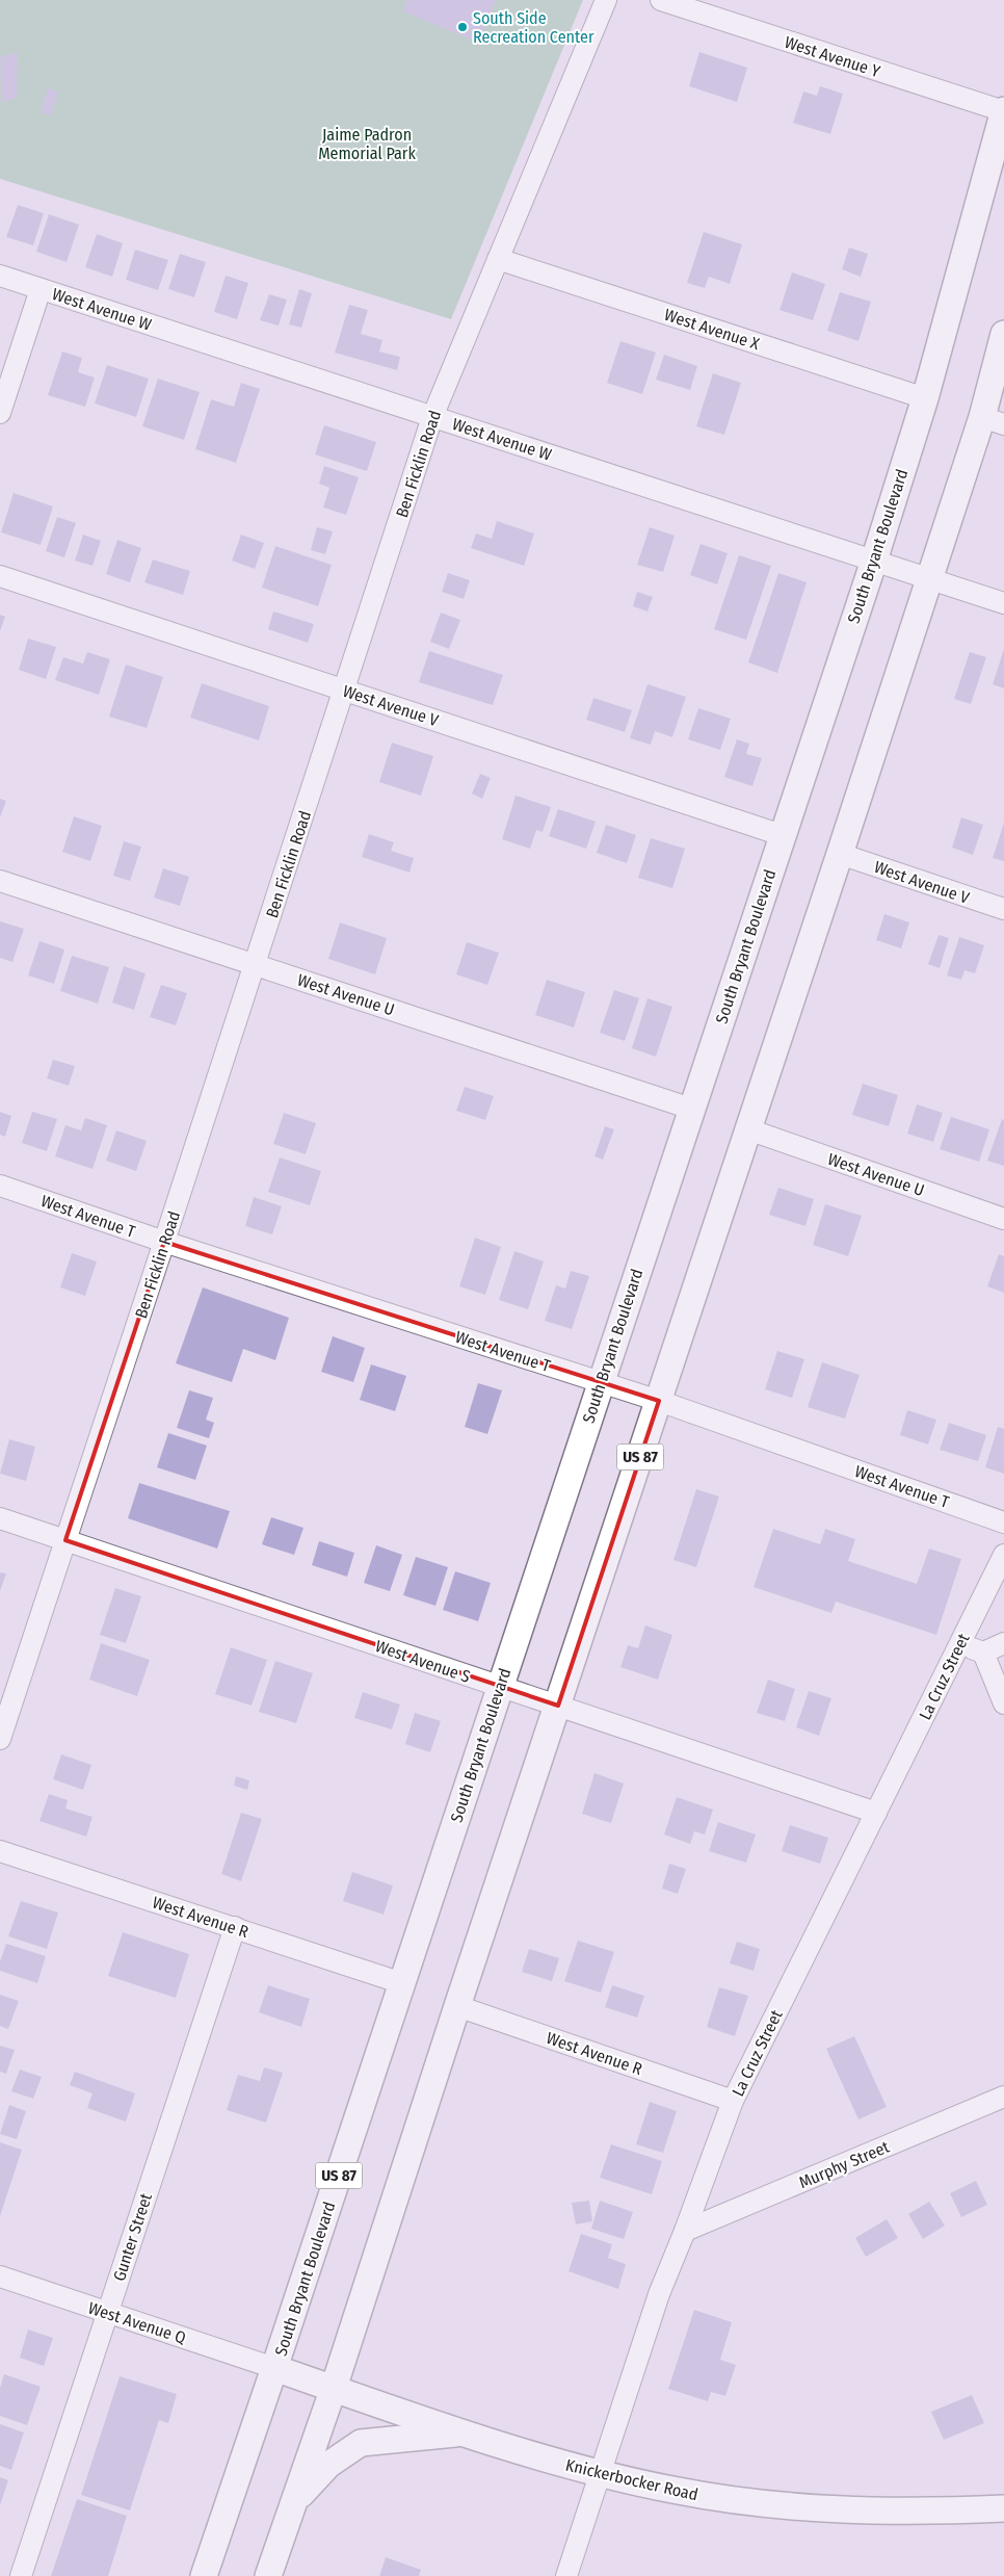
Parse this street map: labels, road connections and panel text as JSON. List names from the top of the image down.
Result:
{
  "streets": {
    "main road": ["South Bryant Boulevard", "US 87", "Knickerbocker Road"],
    "street": [
      "West Avenue Y",
      "West Avenue W",
      "West Avenue X",
      "Ben Ficklin Road",
      "West Avenue V",
      "West Avenue U",
      "West Avenue T",
      "West Avenue S",
      "La Cruz Street",
      "West Avenue R",
      "Murphy Street",
      "Gunter Street",
      "West Avenue Q"
    ]
  },
  "crossings": [
    ["West Avenue Y", "South Bryant Boulevard"],
    ["West Avenue W", "Ben Ficklin Road"],
    ["West Avenue W", "South Bryant Boulevard"],
    ["West Avenue W", "US 87"],
    ["West Avenue X", "Ben Ficklin Road"],
    ["West Avenue X", "South Bryant Boulevard"],
    ["Ben Ficklin Road", "West Avenue V"],
    ["Ben Ficklin Road", "West Avenue U"],
    ["Ben Ficklin Road", "West Avenue T"],
    ["Ben Ficklin Road", "West Avenue S"],
    ["South Bryant Boulevard", "West Avenue V"],
    ["South Bryant Boulevard", "West Avenue U"],
    ["South Bryant Boulevard", "West Avenue T"],
    ["South Bryant Boulevard", "West Avenue S"],
    ["South Bryant Boulevard", "West Avenue R"],
    ["South Bryant Boulevard", "West Avenue Q"],
    ["South Bryant Boulevard", "Knickerbocker Road"],
    ["West Avenue V", "US 87"],
    ["West Avenue U", "US 87"],
    ["West Avenue T", "US 87"],
    ["US 87", "West Avenue S"],
    ["US 87", "West Avenue R"],
    ["US 87", "Knickerbocker Road"],
    ["West Avenue S", "La Cruz Street"],
    ["La Cruz Street", "West Avenue R"],
    ["La Cruz Street", "Murphy Street"],
    ["La Cruz Street", "Knickerbocker Road"],
    ["West Avenue R", "Gunter Street"],
    ["Gunter Street", "West Avenue Q"],
    ["West Avenue Q", "Knickerbocker Road"]
  ],
  "parks": ["Jaime Padron Memorial Park"],
  "places": ["South Side Recreation Center"]
}
